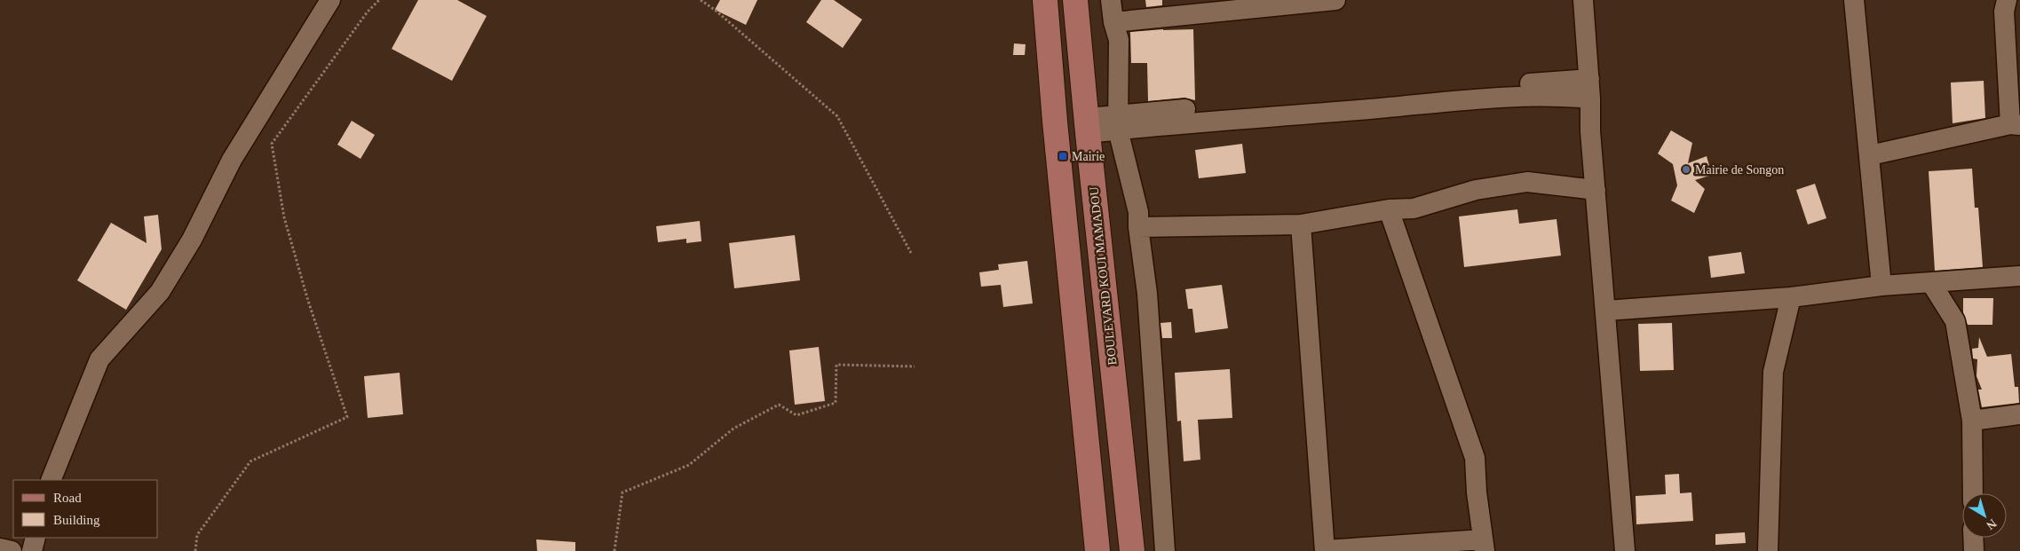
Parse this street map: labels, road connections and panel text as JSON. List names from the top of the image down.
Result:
{
  "streets": {
    "main road": ["BOULEVARD KOUI MAMADOU"]
  },
  "places": {
    "transit": ["Mairie"],
    "other": ["Mairie de Songon"]
  },
  "legend": ["Road", "Building"],
  "north": "bottom right"
}
